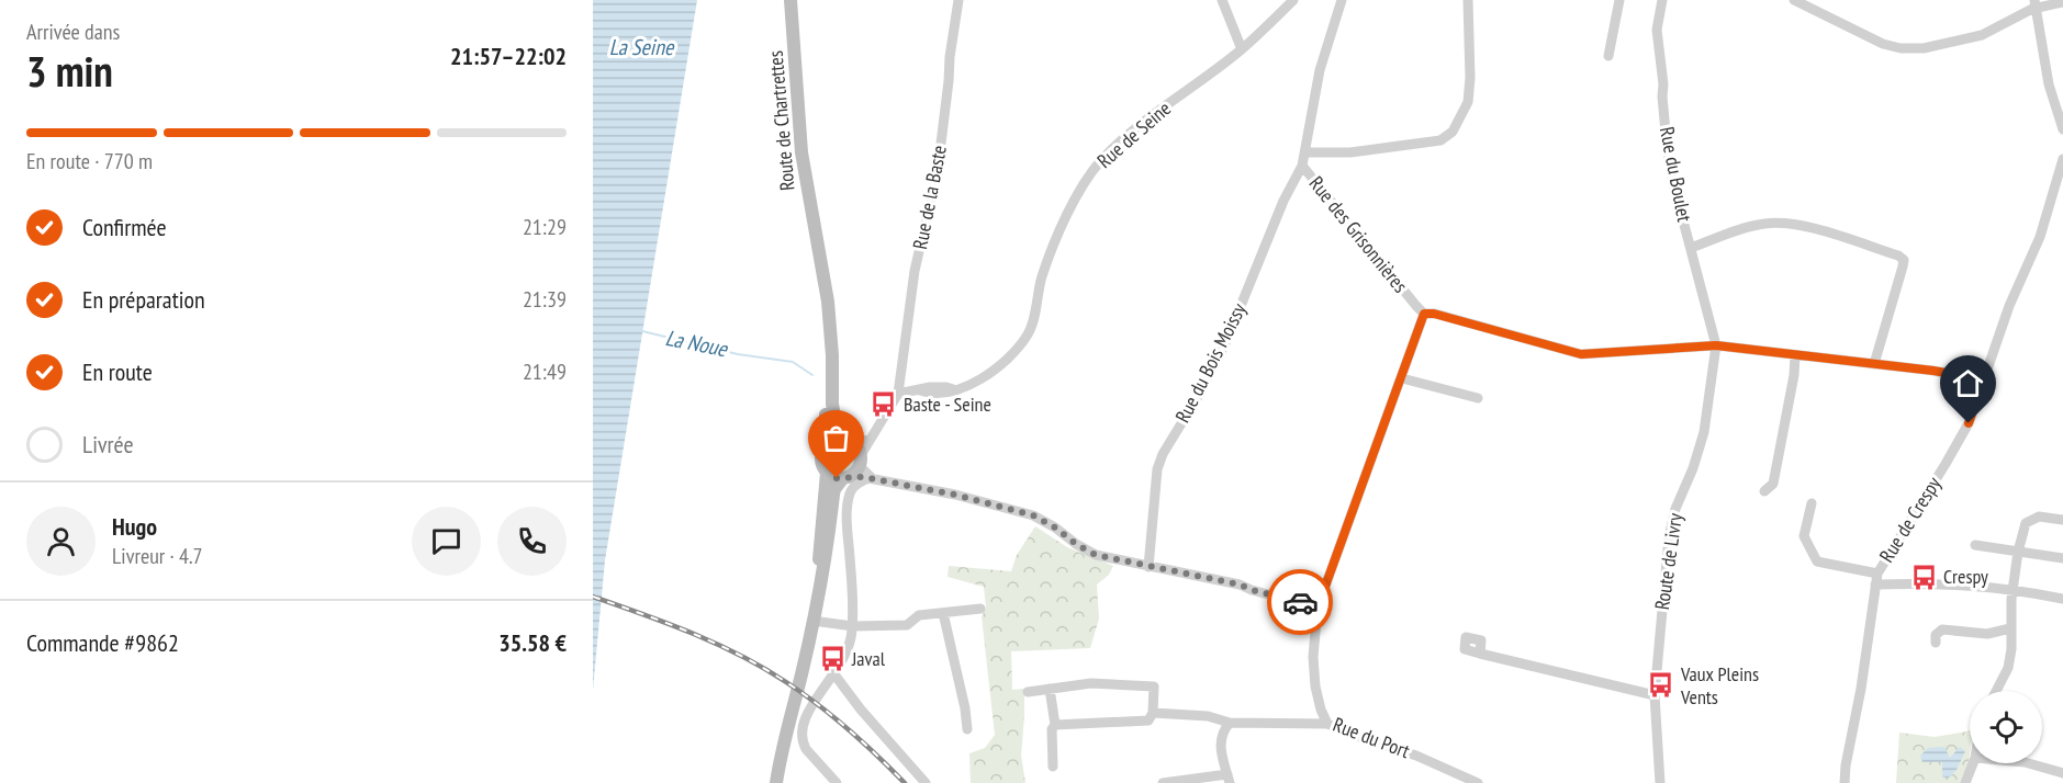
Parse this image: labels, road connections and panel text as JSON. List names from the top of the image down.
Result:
{
  "streets": {
    "main road": ["Route de Chartrettes"],
    "street": [
      "Rue de Seine",
      "Rue du Boulet",
      "Rue de la Baste",
      "Rue des Grisonnières",
      "Rue du Bois Moissy",
      "Rue de Crespy",
      "Route de Livry",
      "Rue du Port"
    ]
  },
  "crossings": [
    ["Rue de Seine", "Rue de la Baste"],
    ["Rue du Boulet", "Route de Livry"],
    ["Rue des Grisonnières", "Rue du Bois Moissy"],
    ["Rue des Grisonnières", "Rue du Port"]
  ],
  "water": ["La Seine", "La Noue"],
  "places": {
    "bus stop": [
      "Baste - Seine",
      "Crespy",
      "Javal",
      "Vaux Pleins Vents"
    ]
  },
  "page": {
    "heading": ["3 min", "Arrivée dans", "21:57–22:02"],
    "panel": [
      "Hugo",
      "Livreur · 4.7",
      "Commande #9862",
      "35.58 €"
    ],
    "bar": "En route · 770 m",
    "list": [
      ["Confirmée", "21:29"],
      ["En préparation", "21:39"],
      ["En route", "21:49"],
      "Livrée"
    ]
  }
}
